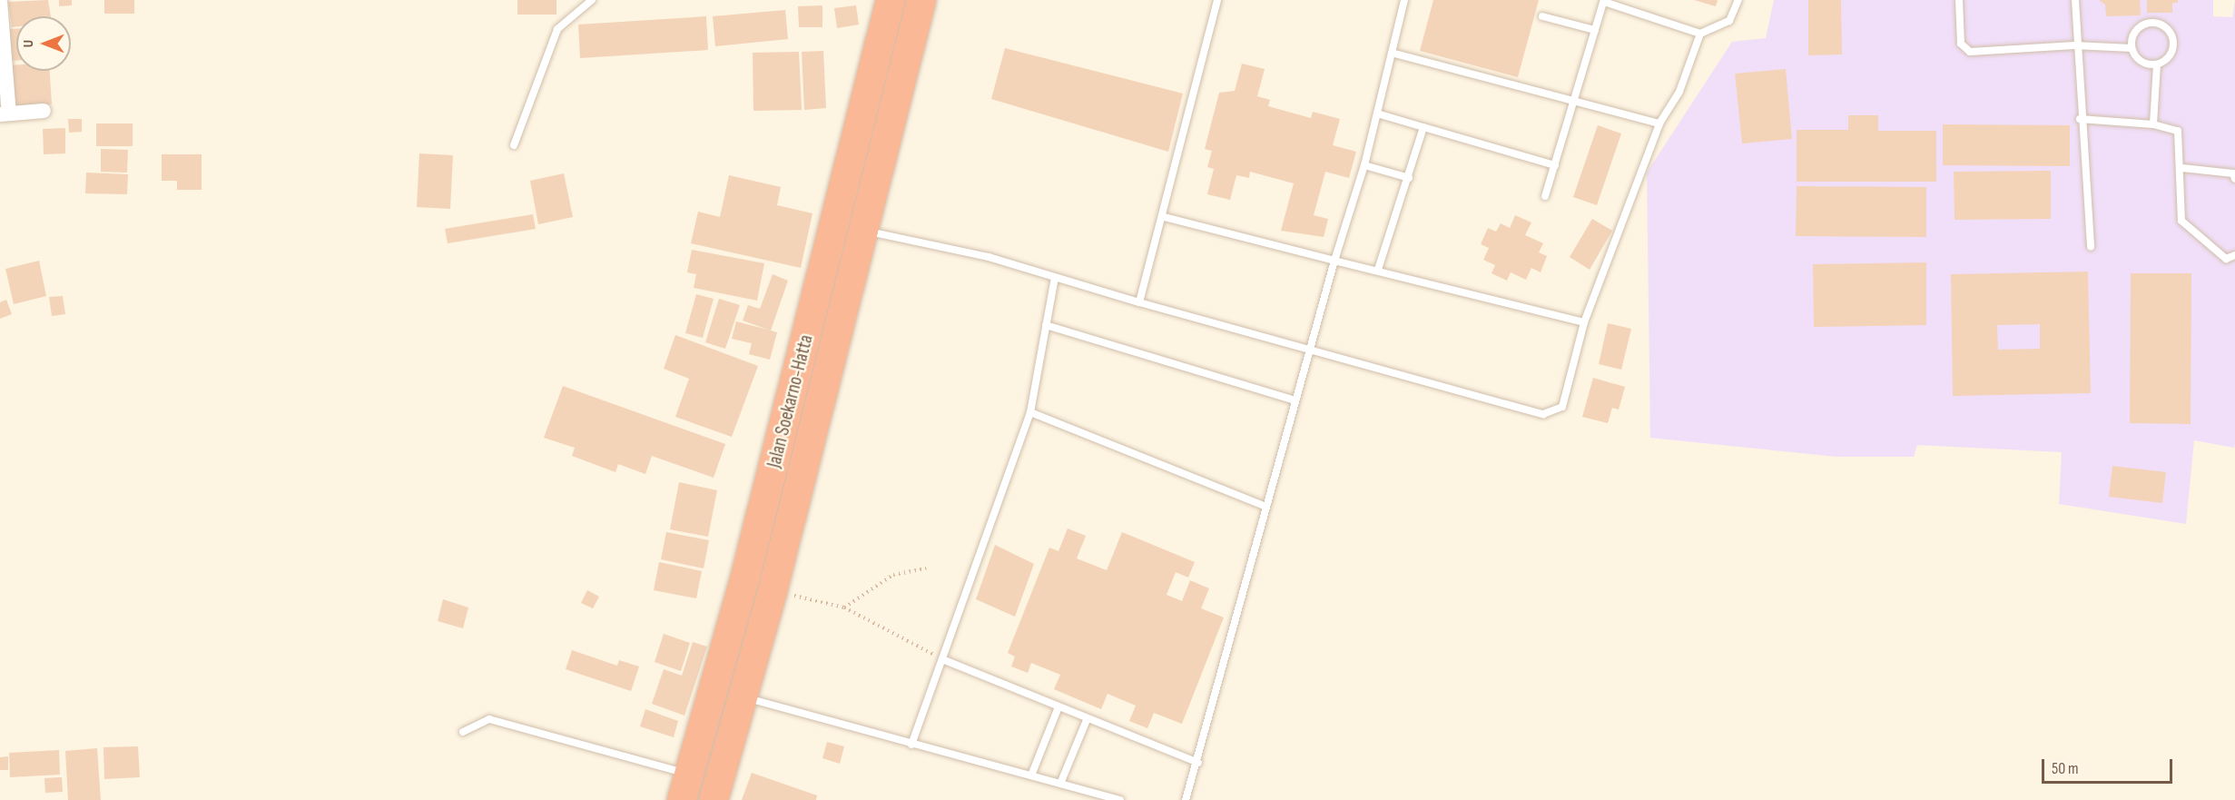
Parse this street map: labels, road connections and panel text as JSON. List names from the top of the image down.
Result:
{
  "streets": {
    "highway": ["Jalan Soekarno-Hatta"]
  },
  "scale_bar": "50 m",
  "north": "left"
}
